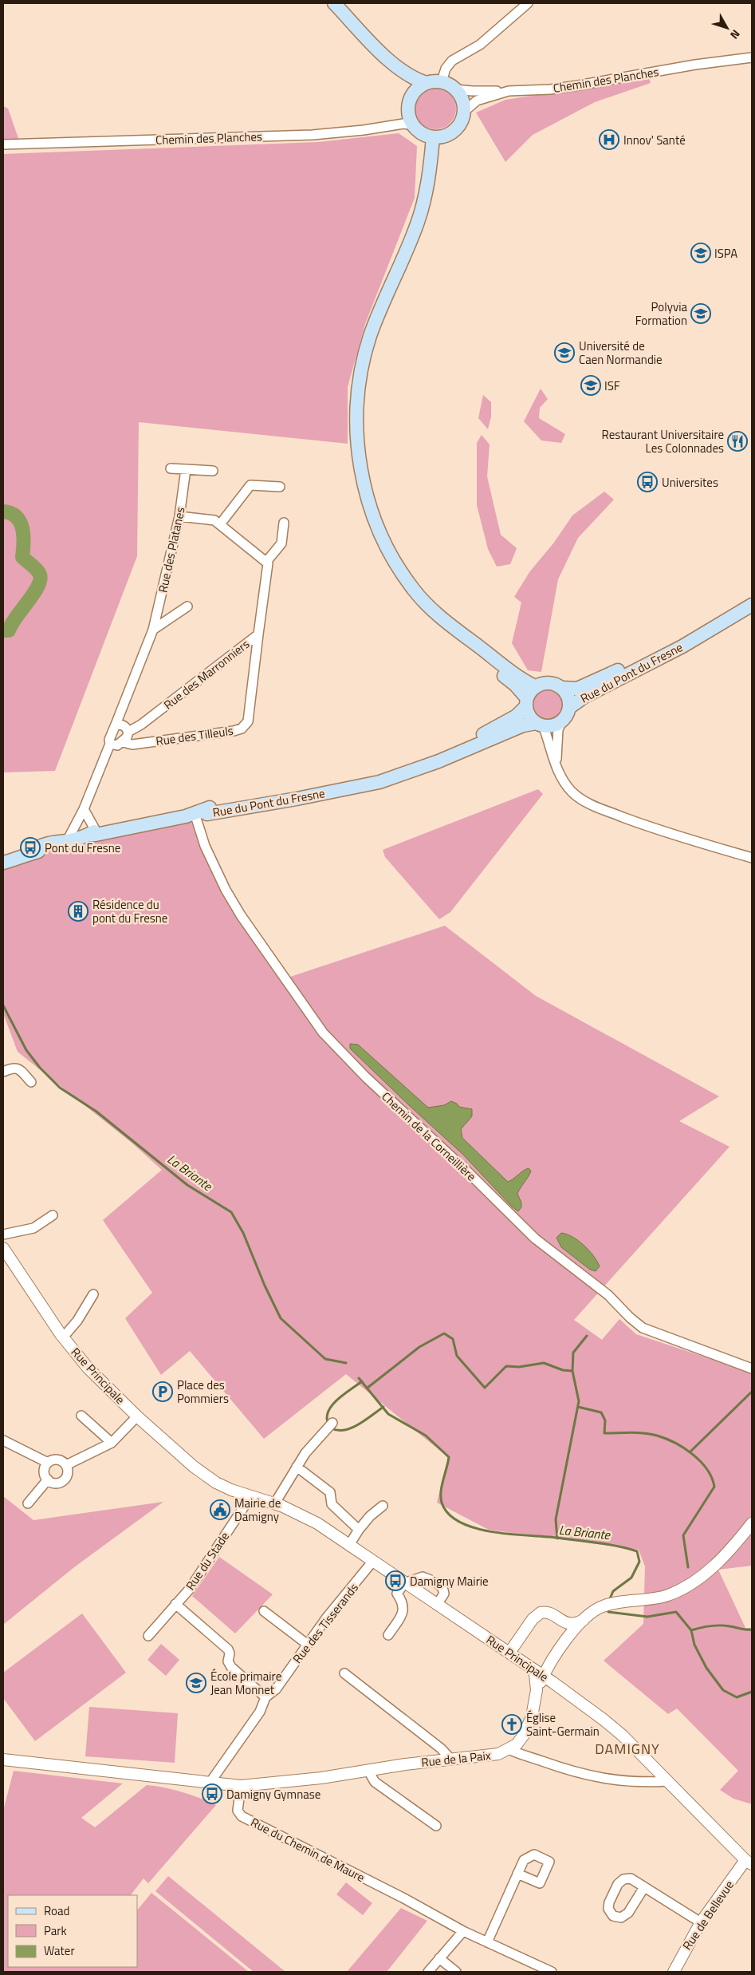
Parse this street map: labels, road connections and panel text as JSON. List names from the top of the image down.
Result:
{
  "streets": {
    "main road": ["Rue du Pont du Fresne"],
    "street": [
      "Chemin des Planches",
      "Rue des Platanes",
      "Rue des Marronniers",
      "Rue des Tilleuls",
      "Chemin de la Corneillière",
      "Rue Principale",
      "Rue du Stade",
      "Rue des Tisserands",
      "Rue de la Paix",
      "Rue du Chemin de Maure",
      "Rue de Bellevue"
    ]
  },
  "crossings": [
    ["Rue des Platanes", "Rue des Tilleuls"],
    ["Rue du Pont du Fresne", "Chemin de la Corneillière"],
    ["Rue des Marronniers", "Rue des Tilleuls"],
    ["Rue Principale", "Rue du Stade"],
    ["Rue Principale", "Rue des Tisserands"],
    ["Rue Principale", "Rue de Bellevue"],
    ["Rue de la Paix", "Rue du Chemin de Maure"]
  ],
  "districts": ["DAMIGNY"],
  "water": ["La Briante"],
  "places": {
    "hospital": ["Innov' Santé"],
    "school or university": [
      "ISPA",
      "Polyvia Formation",
      "Université de Caen Normandie",
      "ISF",
      "École primaire Jean Monnet"
    ],
    "restaurant": ["Restaurant Universitaire Les Colonnades"],
    "bus stop": [
      "Universites",
      "Pont du Fresne",
      "Damigny Mairie",
      "Damigny Gymnase"
    ],
    "building": ["Résidence du pont du Fresne"],
    "parking": ["Place des Pommiers"],
    "public building": ["Mairie de Damigny"],
    "church": ["Église Saint-Germain"]
  },
  "legend": ["Road", "Park", "Water"],
  "north": "bottom right"
}
